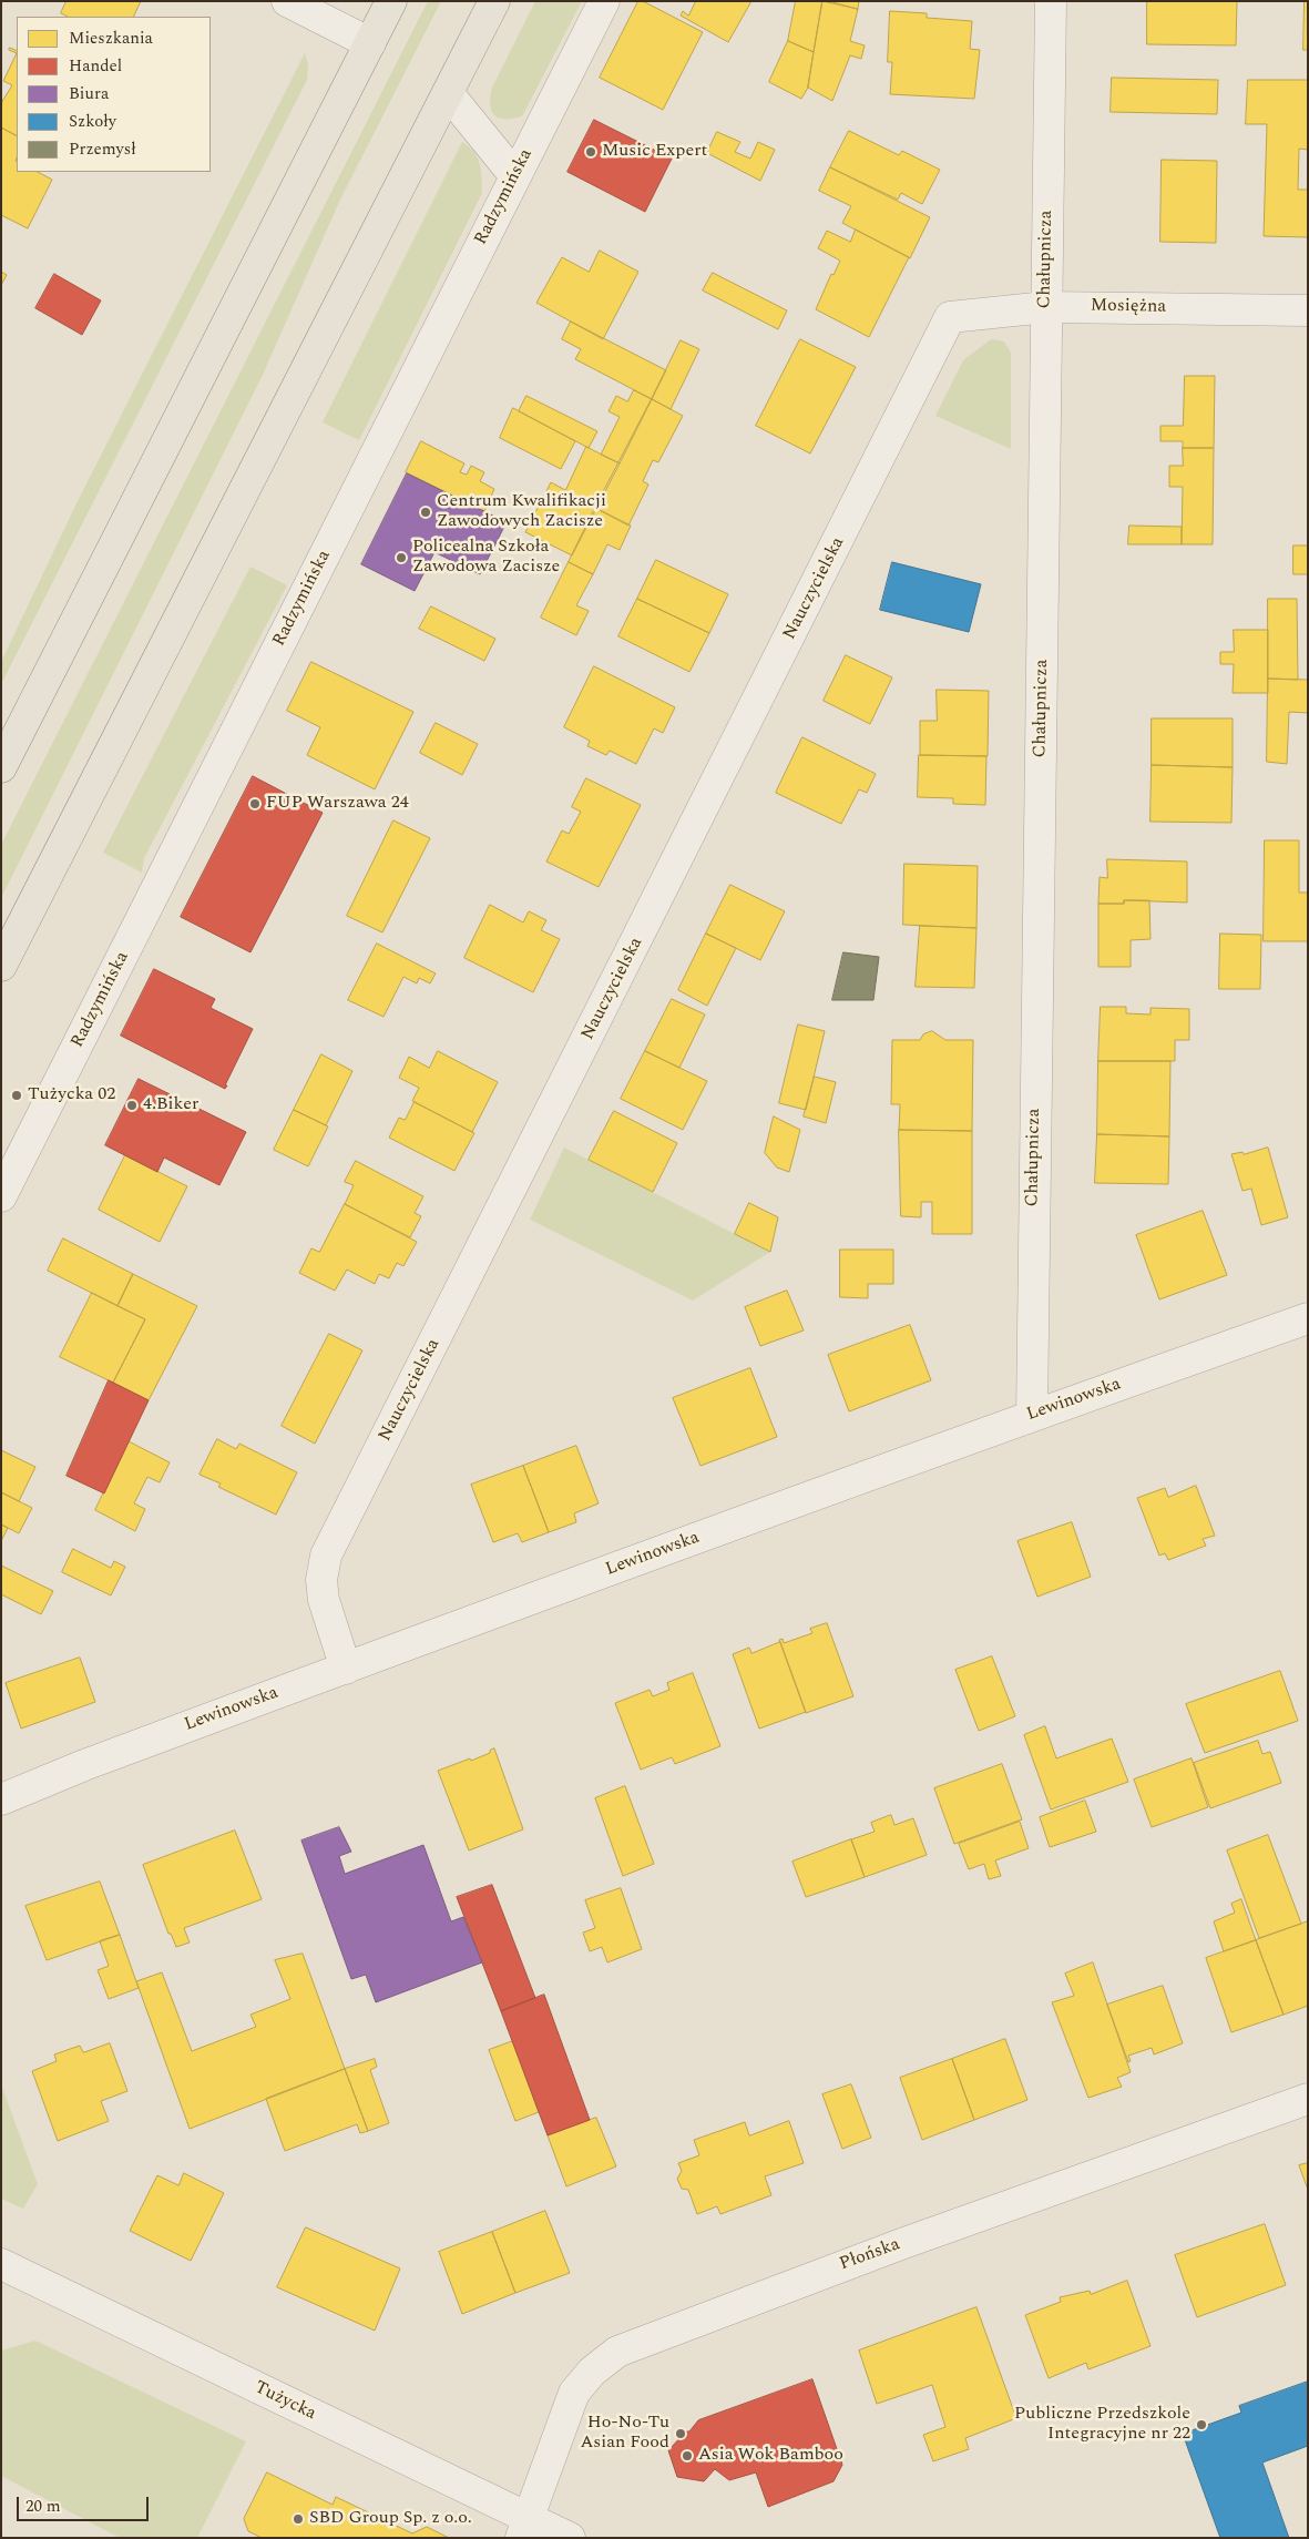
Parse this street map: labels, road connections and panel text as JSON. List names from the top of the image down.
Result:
{
  "streets": {
    "street": [
      "Radzymińska",
      "Chałupnicza",
      "Mosiężna",
      "Nauczycielska",
      "Lewinowska",
      "Płońska",
      "Tużycka"
    ]
  },
  "crossings": [
    ["Chałupnicza", "Mosiężna"],
    ["Chałupnicza", "Lewinowska"],
    ["Mosiężna", "Nauczycielska"],
    ["Nauczycielska", "Lewinowska"],
    ["Płońska", "Tużycka"]
  ],
  "places": [
    "Music Expert",
    "Centrum Kwalifikacji Zawodowych Zacisze",
    "Policealna Szkoła Zawodowa Zacisze",
    "FUP Warszawa 24",
    "Tużycka 02",
    "4.Biker",
    "Publiczne Przedszkole Integracyjne nr 22",
    "Ho-No-Tu Asian Food",
    "Asia Wok Bamboo",
    "SBD Group Sp. z o.o."
  ],
  "legend": [
    "Mieszkania",
    "Handel",
    "Biura",
    "Szkoły",
    "Przemysł"
  ],
  "scale_bar": "20 m"
}
